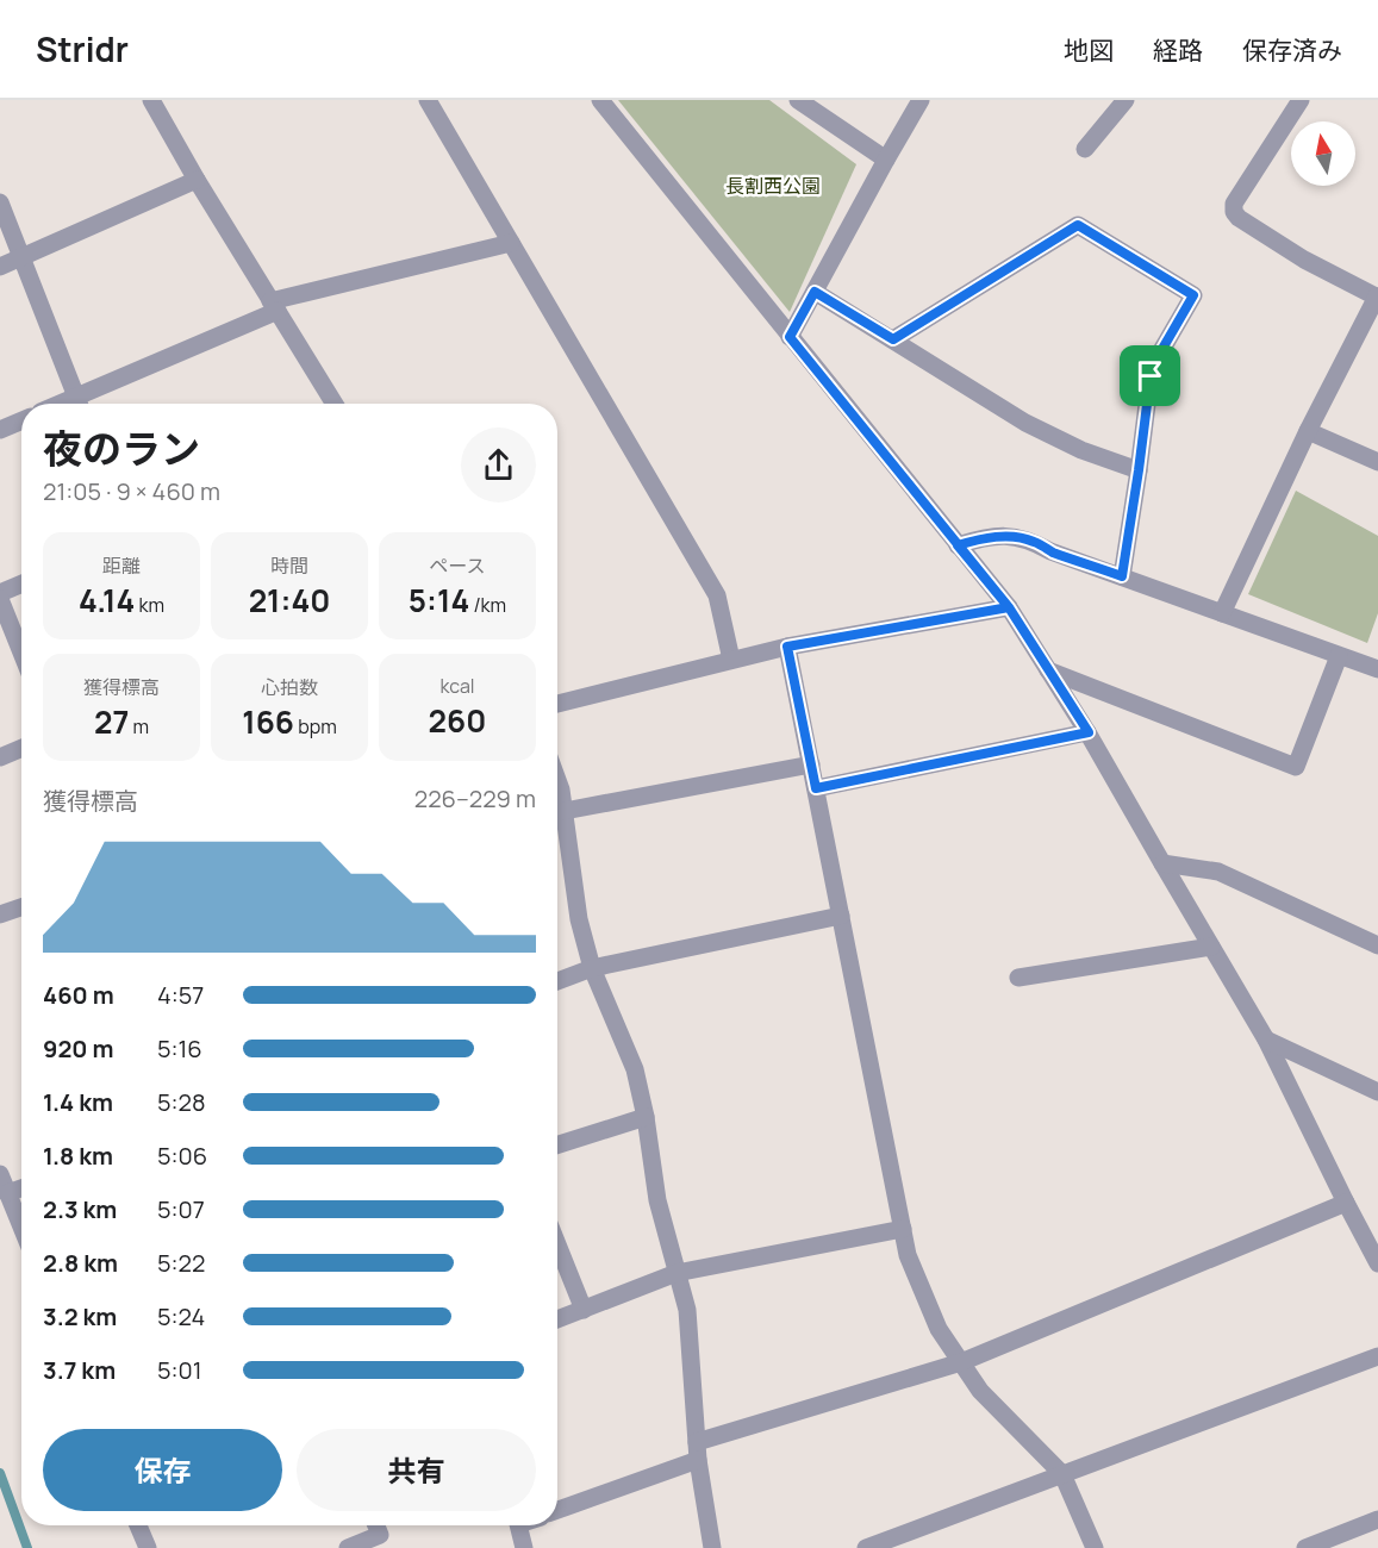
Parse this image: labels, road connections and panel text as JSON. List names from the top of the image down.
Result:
{
  "parks": ["長割西公園"],
  "north": "top",
  "page": {
    "header": "Stridr",
    "nav": ["地図", "経路", "保存済み"],
    "heading": ["夜のラン", "21:05 · 9 × 460 m"],
    "stats": [
      ["距離", "4.14 km"],
      ["時間", "21:40"],
      ["ペース", "5:14 /km"],
      ["獲得標高", "27 m"],
      ["心拍数", "166 bpm"],
      ["kcal", "260"]
    ],
    "chart": ["獲得標高", "226–229 m"],
    "list": [
      {
        "name": "460 m",
        "note": "4:57"
      },
      {
        "name": "920 m",
        "note": "5:16"
      },
      {
        "name": "1.4 km",
        "note": "5:28"
      },
      {
        "name": "1.8 km",
        "note": "5:06"
      },
      {
        "name": "2.3 km",
        "note": "5:07"
      },
      {
        "name": "2.8 km",
        "note": "5:22"
      },
      {
        "name": "3.2 km",
        "note": "5:24"
      },
      {
        "name": "3.7 km",
        "note": "5:01"
      }
    ],
    "buttons": ["保存", "共有"]
  }
}
